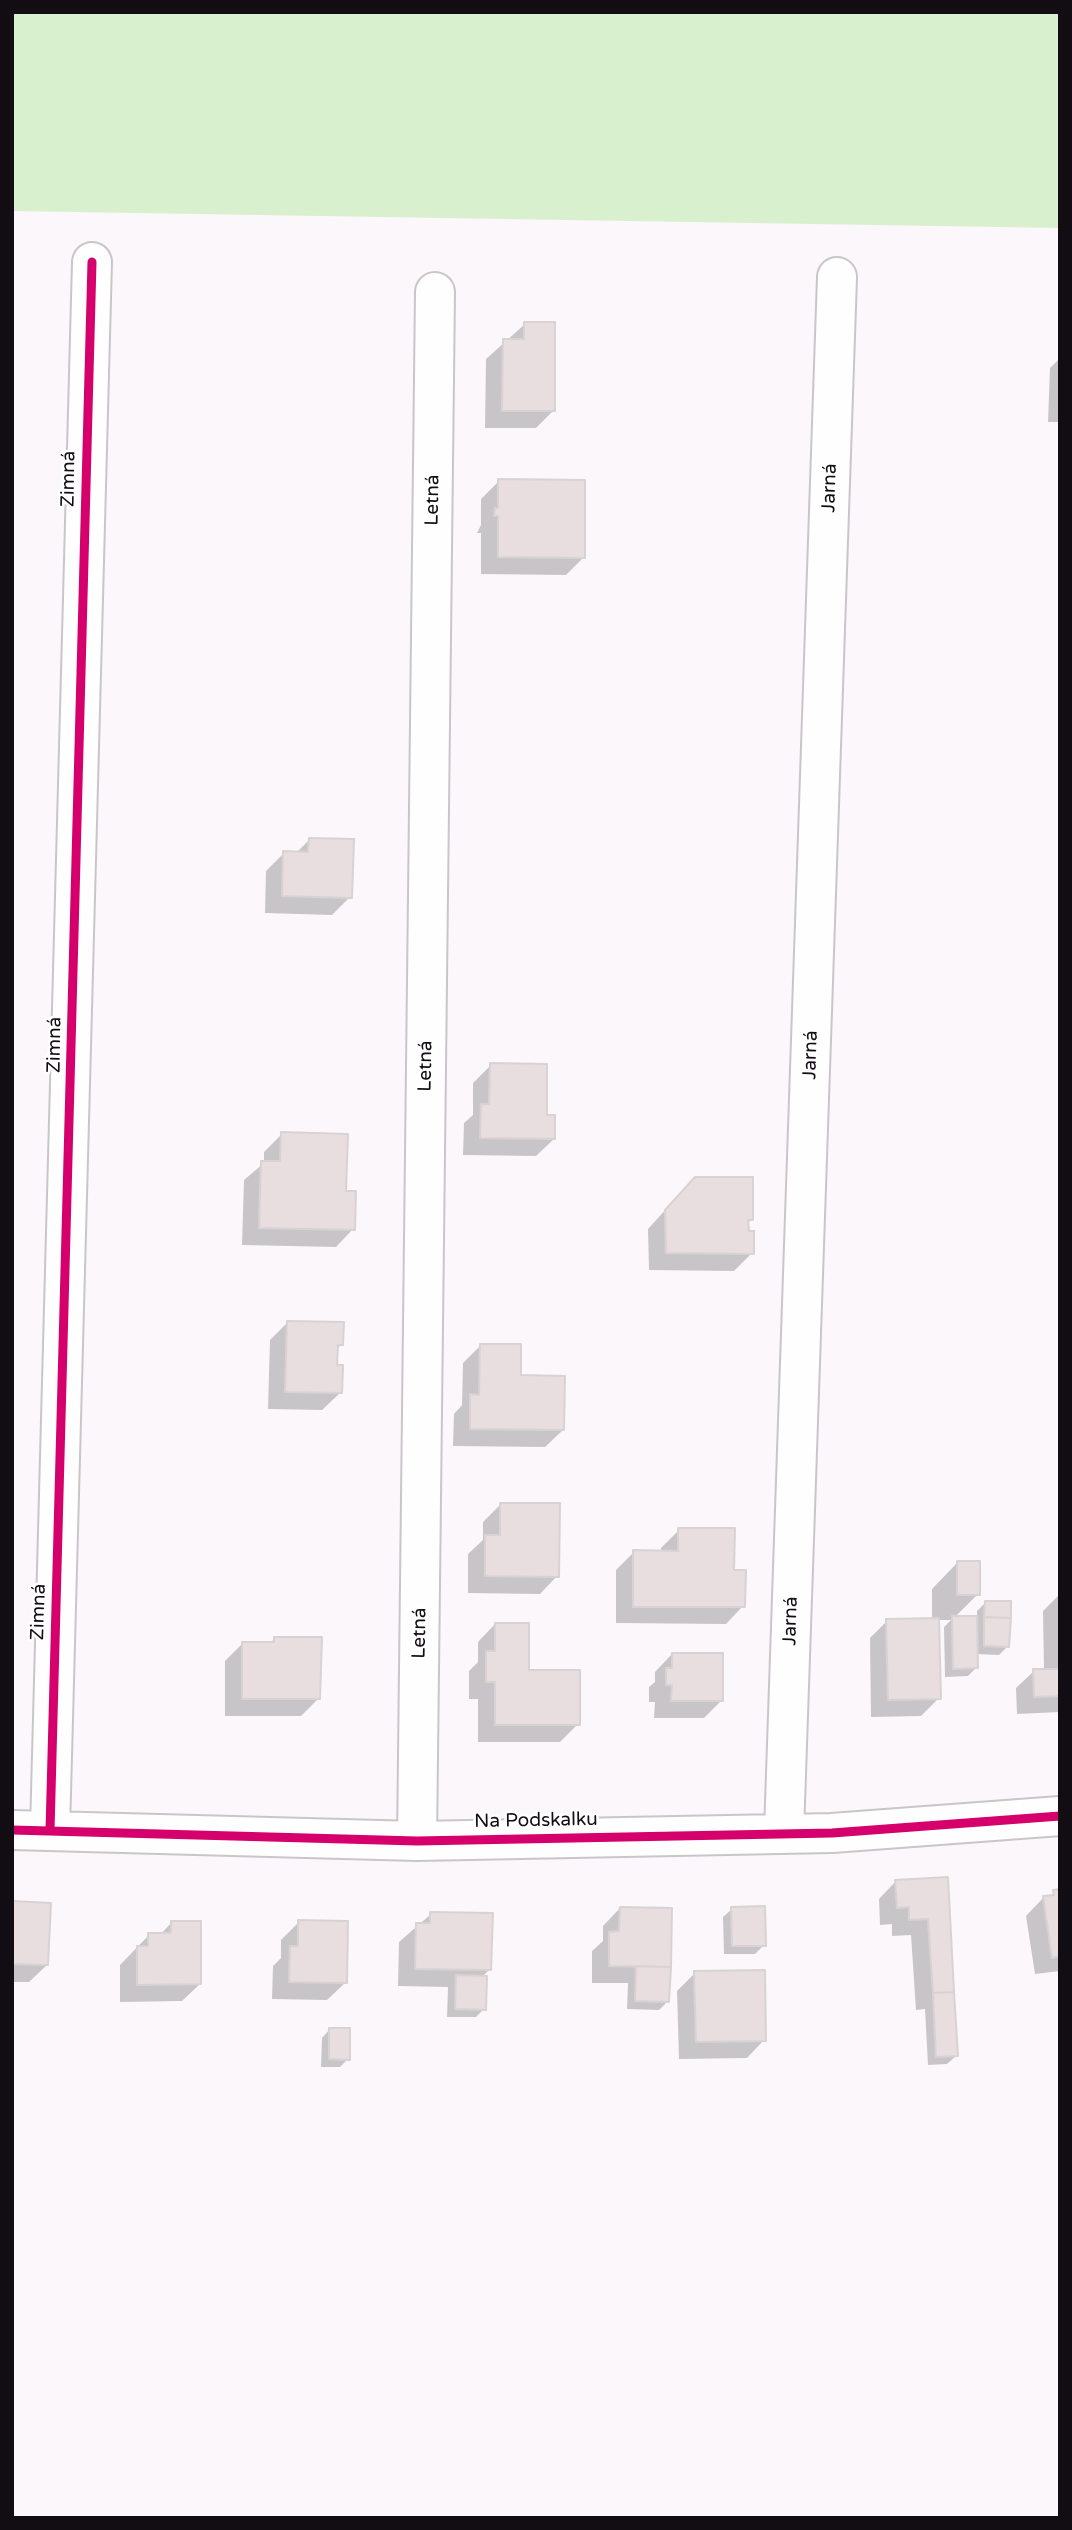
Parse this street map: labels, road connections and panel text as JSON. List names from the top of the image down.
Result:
{
  "streets": {
    "street": [
      "Zimná",
      "Jarná",
      "Letná",
      "Na Podskalku"
    ]
  },
  "crossings": [
    ["Zimná", "Na Podskalku"],
    ["Jarná", "Na Podskalku"],
    ["Letná", "Na Podskalku"]
  ]
}
